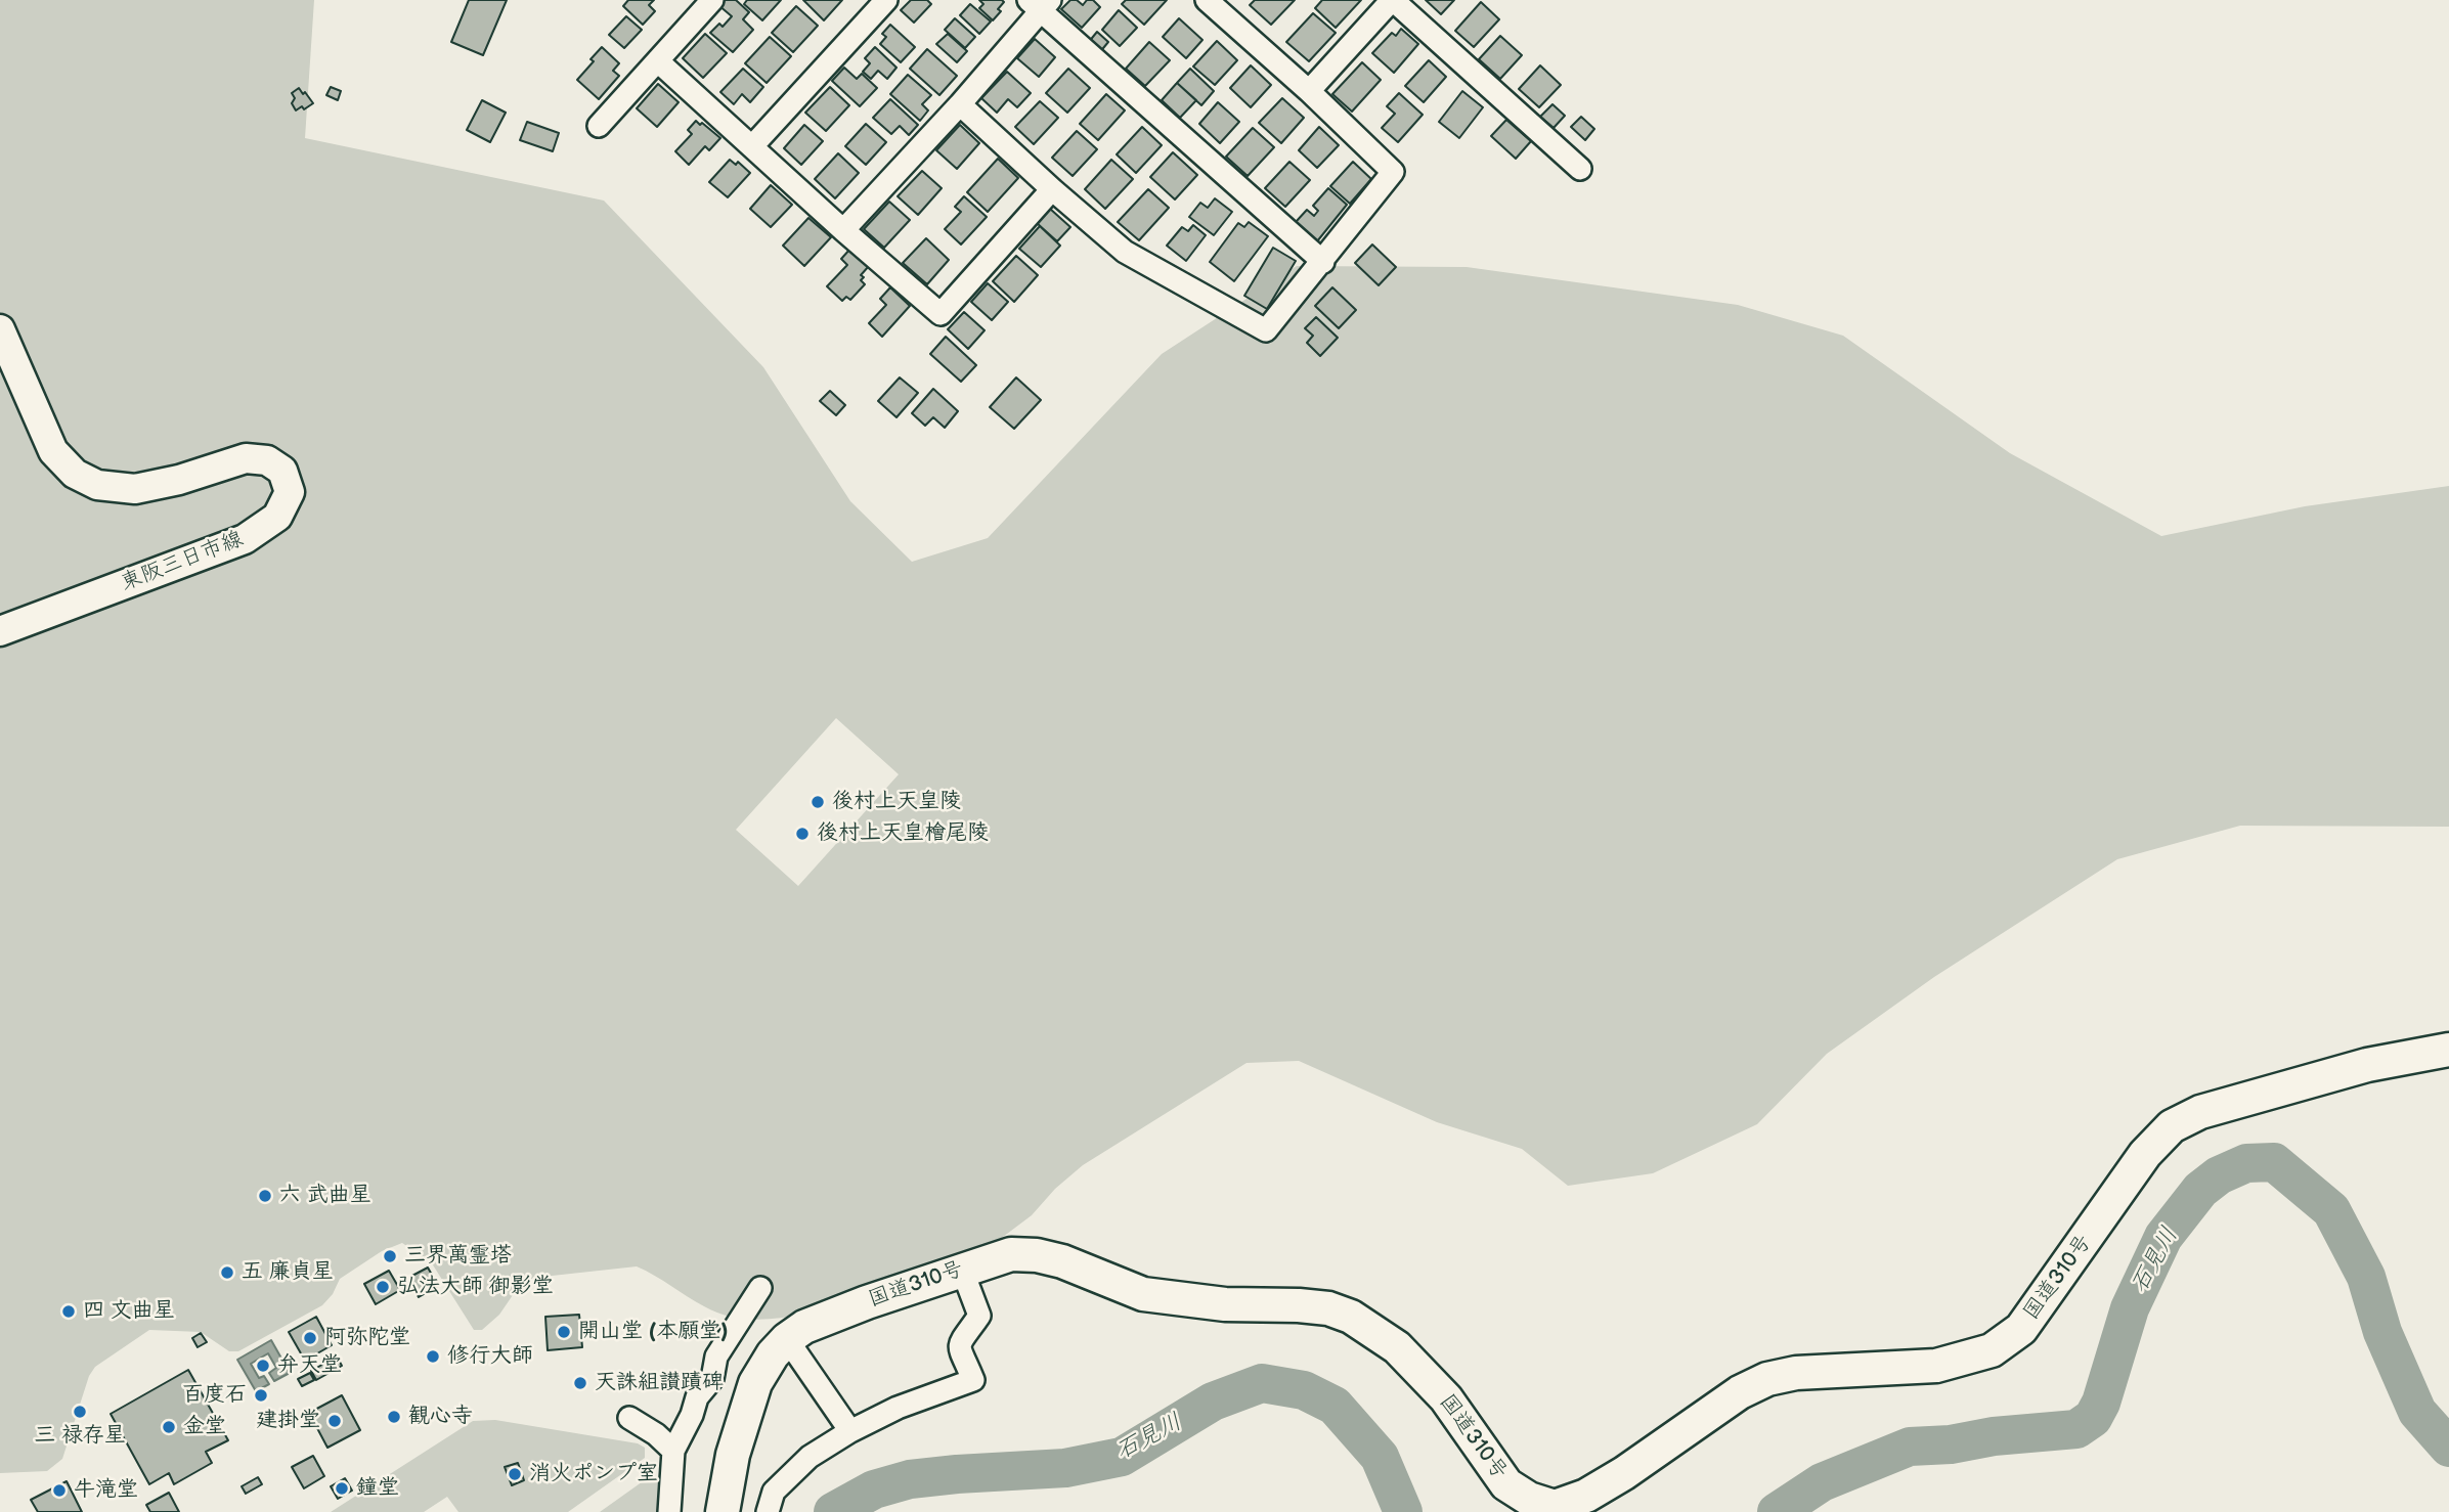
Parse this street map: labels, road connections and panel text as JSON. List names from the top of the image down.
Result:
{
  "streets": {
    "highway": ["国道310号"],
    "main road": ["東阪三日市線"]
  },
  "water": ["石見川"],
  "places": [
    "後村上天皇陵",
    "後村上天皇檜尾陵",
    "六 武曲星",
    "三界萬霊塔",
    "五 廉貞星",
    "弘法大師 御影堂",
    "四 文曲星",
    "開山堂 (本願堂)",
    "阿弥陀堂",
    "修行大師",
    "弁天堂",
    "天誅組讃蹟碑",
    "百度石",
    "三 禄存星",
    "観心寺",
    "建掛堂",
    "金堂",
    "消火ポンプ室",
    "鐘堂",
    "牛滝堂"
  ]
}
